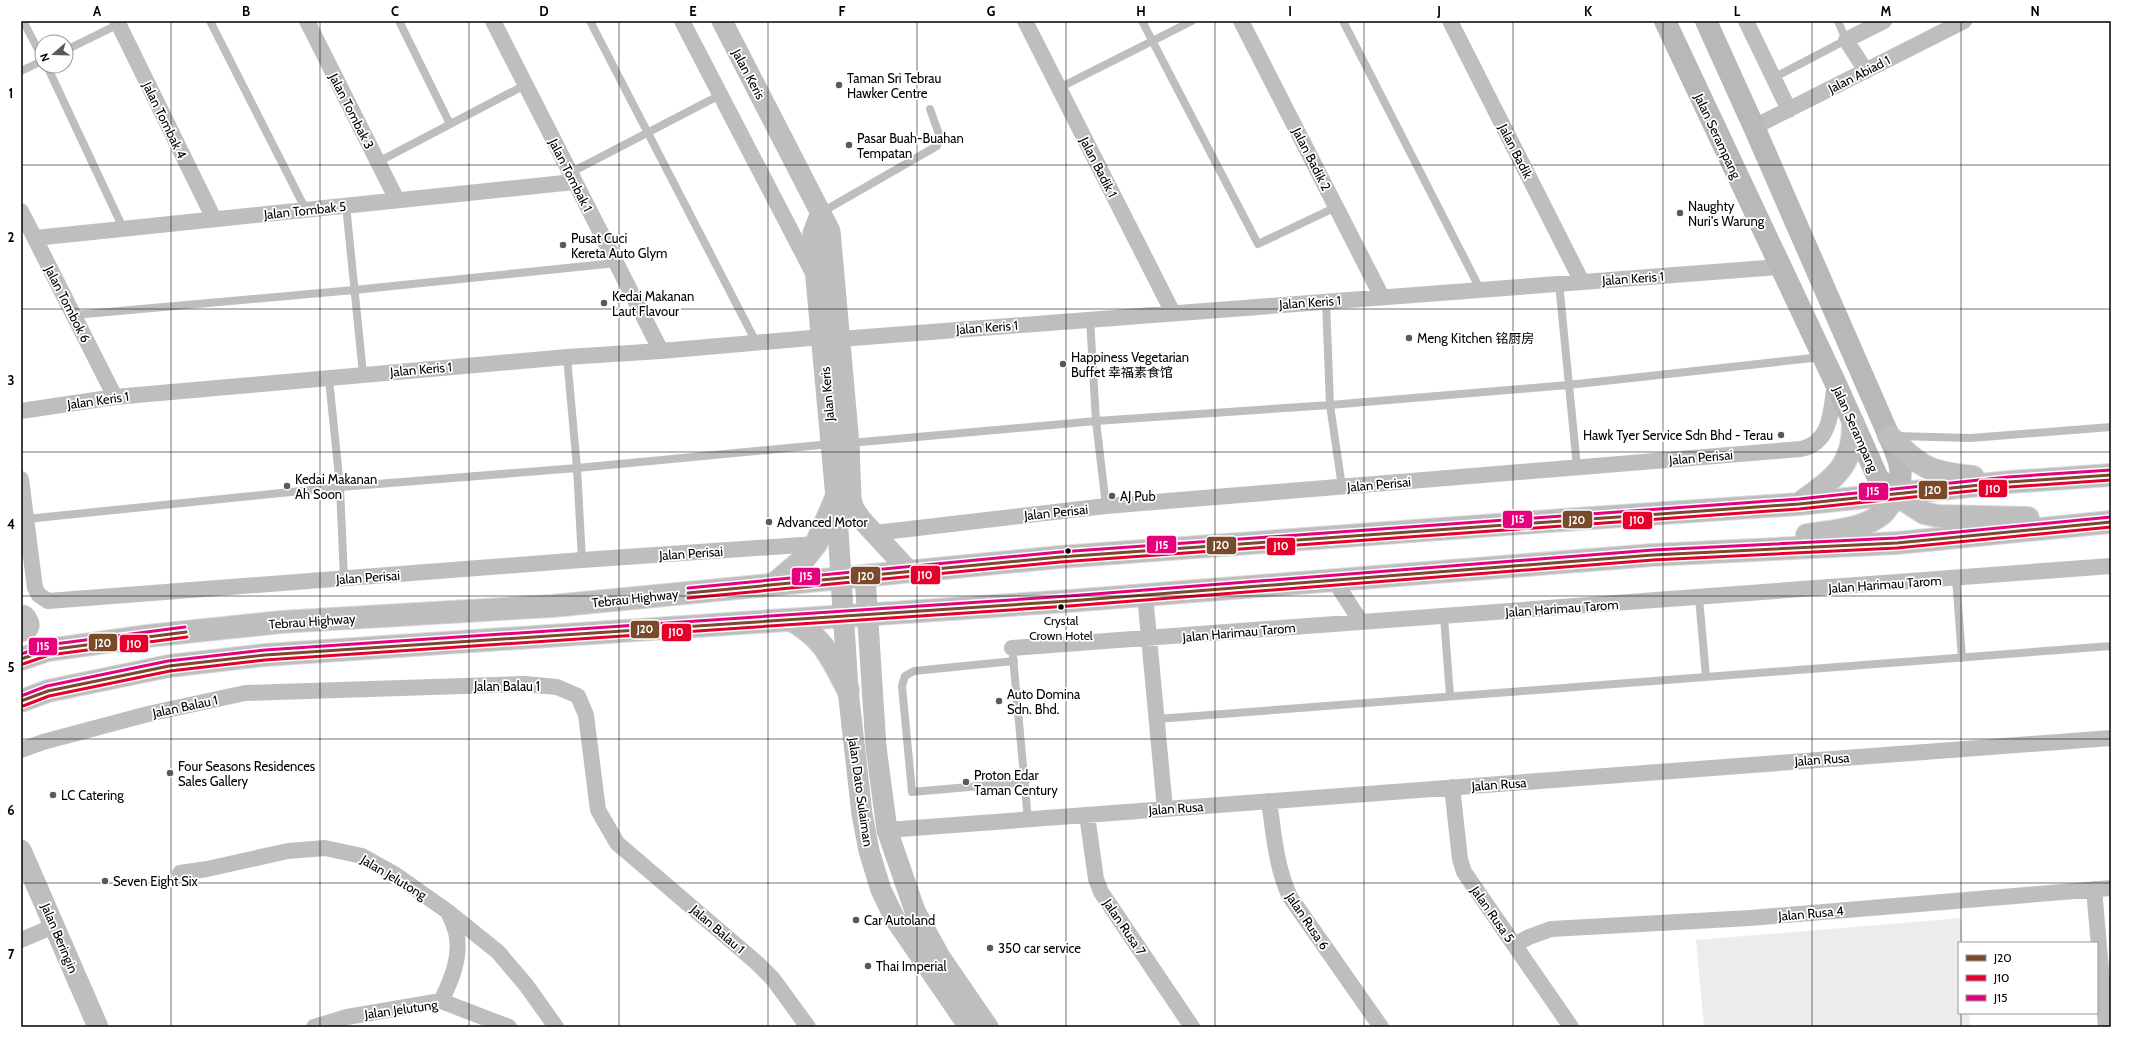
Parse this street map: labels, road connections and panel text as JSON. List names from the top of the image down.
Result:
{
  "streets": {
    "highway": ["Tebrau Highway"],
    "main road": ["Jalan Serampang"],
    "street": [
      "Jalan Keris",
      "Jalan Abiad 1",
      "Jalan Tombak 3",
      "Jalan Tombak 4",
      "Jalan Badik",
      "Jalan Badik 2",
      "Jalan Badik 1",
      "Jalan Tombak 1",
      "Jalan Tombak 5",
      "Jalan Keris 1",
      "Jalan Tombok 6",
      "Jalan Perisai",
      "Jalan Harimau Tarom",
      "Jalan Balau 1",
      "Jalan Rusa",
      "Jalan Dato Sulaiman",
      "Jalan Jelutong",
      "Jalan Rusa 4",
      "Jalan Rusa 5",
      "Jalan Rusa 6",
      "Jalan Rusa 7",
      "Jalan Beringin",
      "Jalan Jelutung"
    ]
  },
  "crossings": [
    ["Jalan Keris", "Jalan Keris 1"],
    ["Jalan Keris", "Jalan Perisai"],
    ["Jalan Keris", "Tebrau Highway"],
    ["Jalan Keris", "Jalan Dato Sulaiman"],
    ["Jalan Abiad 1", "Jalan Serampang"],
    ["Jalan Tombak 3", "Jalan Tombak 5"],
    ["Jalan Tombak 4", "Jalan Tombak 5"],
    ["Jalan Serampang", "Jalan Keris 1"],
    ["Jalan Serampang", "Jalan Perisai"],
    ["Jalan Serampang", "Tebrau Highway"],
    ["Jalan Badik", "Jalan Keris 1"],
    ["Jalan Badik 2", "Jalan Keris 1"],
    ["Jalan Badik 1", "Jalan Keris 1"],
    ["Jalan Tombak 1", "Jalan Tombak 5"],
    ["Jalan Tombak 1", "Jalan Keris 1"],
    ["Jalan Tombak 5", "Jalan Tombok 6"],
    ["Jalan Keris 1", "Jalan Tombok 6"],
    ["Tebrau Highway", "Jalan Dato Sulaiman"],
    ["Jalan Rusa", "Jalan Dato Sulaiman"],
    ["Jalan Rusa", "Jalan Rusa 5"],
    ["Jalan Rusa", "Jalan Rusa 6"],
    ["Jalan Rusa", "Jalan Rusa 7"],
    ["Jalan Rusa 4", "Jalan Rusa 5"]
  ],
  "places": [
    "Taman Sri Tebrau Hawker Centre",
    "Pasar Buah-Buahan Tempatan",
    "Naughty Nuri's Warung",
    "Pusat Cuci Kereta Auto Glym",
    "Kedai Makanan Laut Flavour",
    "Meng Kitchen 铭厨房",
    "Happiness Vegetarian Buffet 幸福素食馆",
    "Hawk Tyer Service Sdn Bhd - Terau",
    "Kedai Makanan Ah Soon",
    "AJ Pub",
    "Advanced Motor",
    "Crystal Crown Hotel",
    "Auto Domina Sdn. Bhd.",
    "Four Seasons Residences Sales Gallery",
    "Proton Edar Taman Century",
    "LC Catering",
    "Seven Eight Six",
    "Car Autoland",
    "350 car service",
    "Thai Imperial"
  ],
  "lines": ["transit line J15", "transit line J20", "transit line J10"],
  "legend": ["J20", "J10", "J15"],
  "north": "left",
  "grid": {
    "columns": [
      "A",
      "B",
      "C",
      "D",
      "E",
      "F",
      "G",
      "H",
      "I",
      "J",
      "K",
      "L",
      "M",
      "N"
    ],
    "rows": [
      "1",
      "2",
      "3",
      "4",
      "5",
      "6",
      "7"
    ]
  }
}
